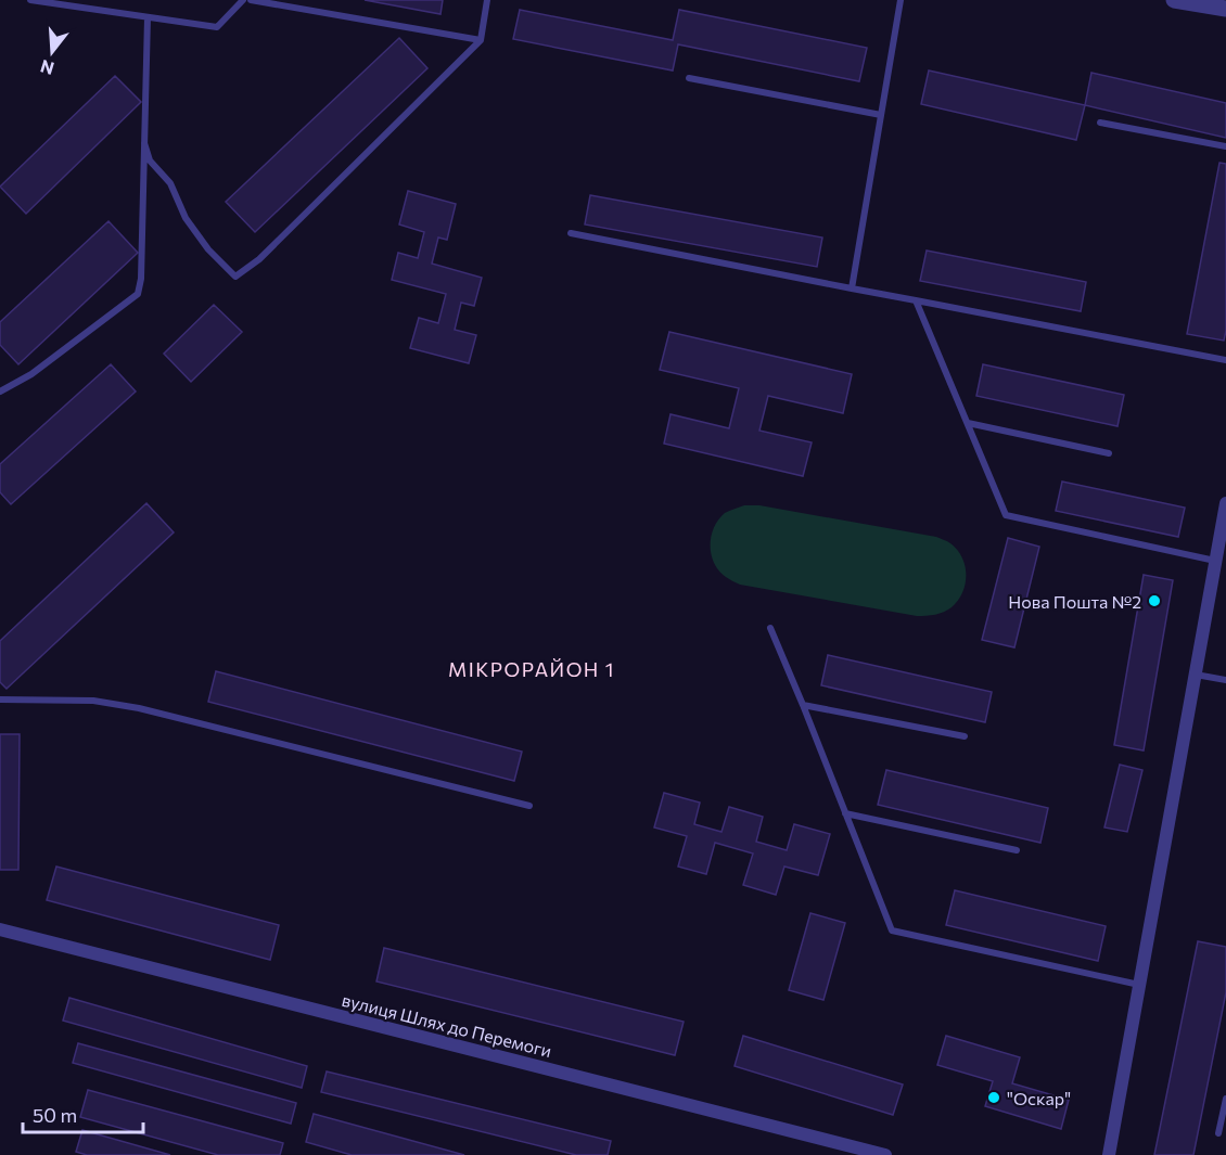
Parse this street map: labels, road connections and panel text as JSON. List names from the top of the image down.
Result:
{
  "streets": {
    "street": ["вулиця Шлях до Перемоги"]
  },
  "districts": ["МІКРОРАЙОН 1"],
  "places": ["Нова Пошта №2", "\"Оскар\""],
  "scale_bar": "50 m",
  "north": "bottom"
}
